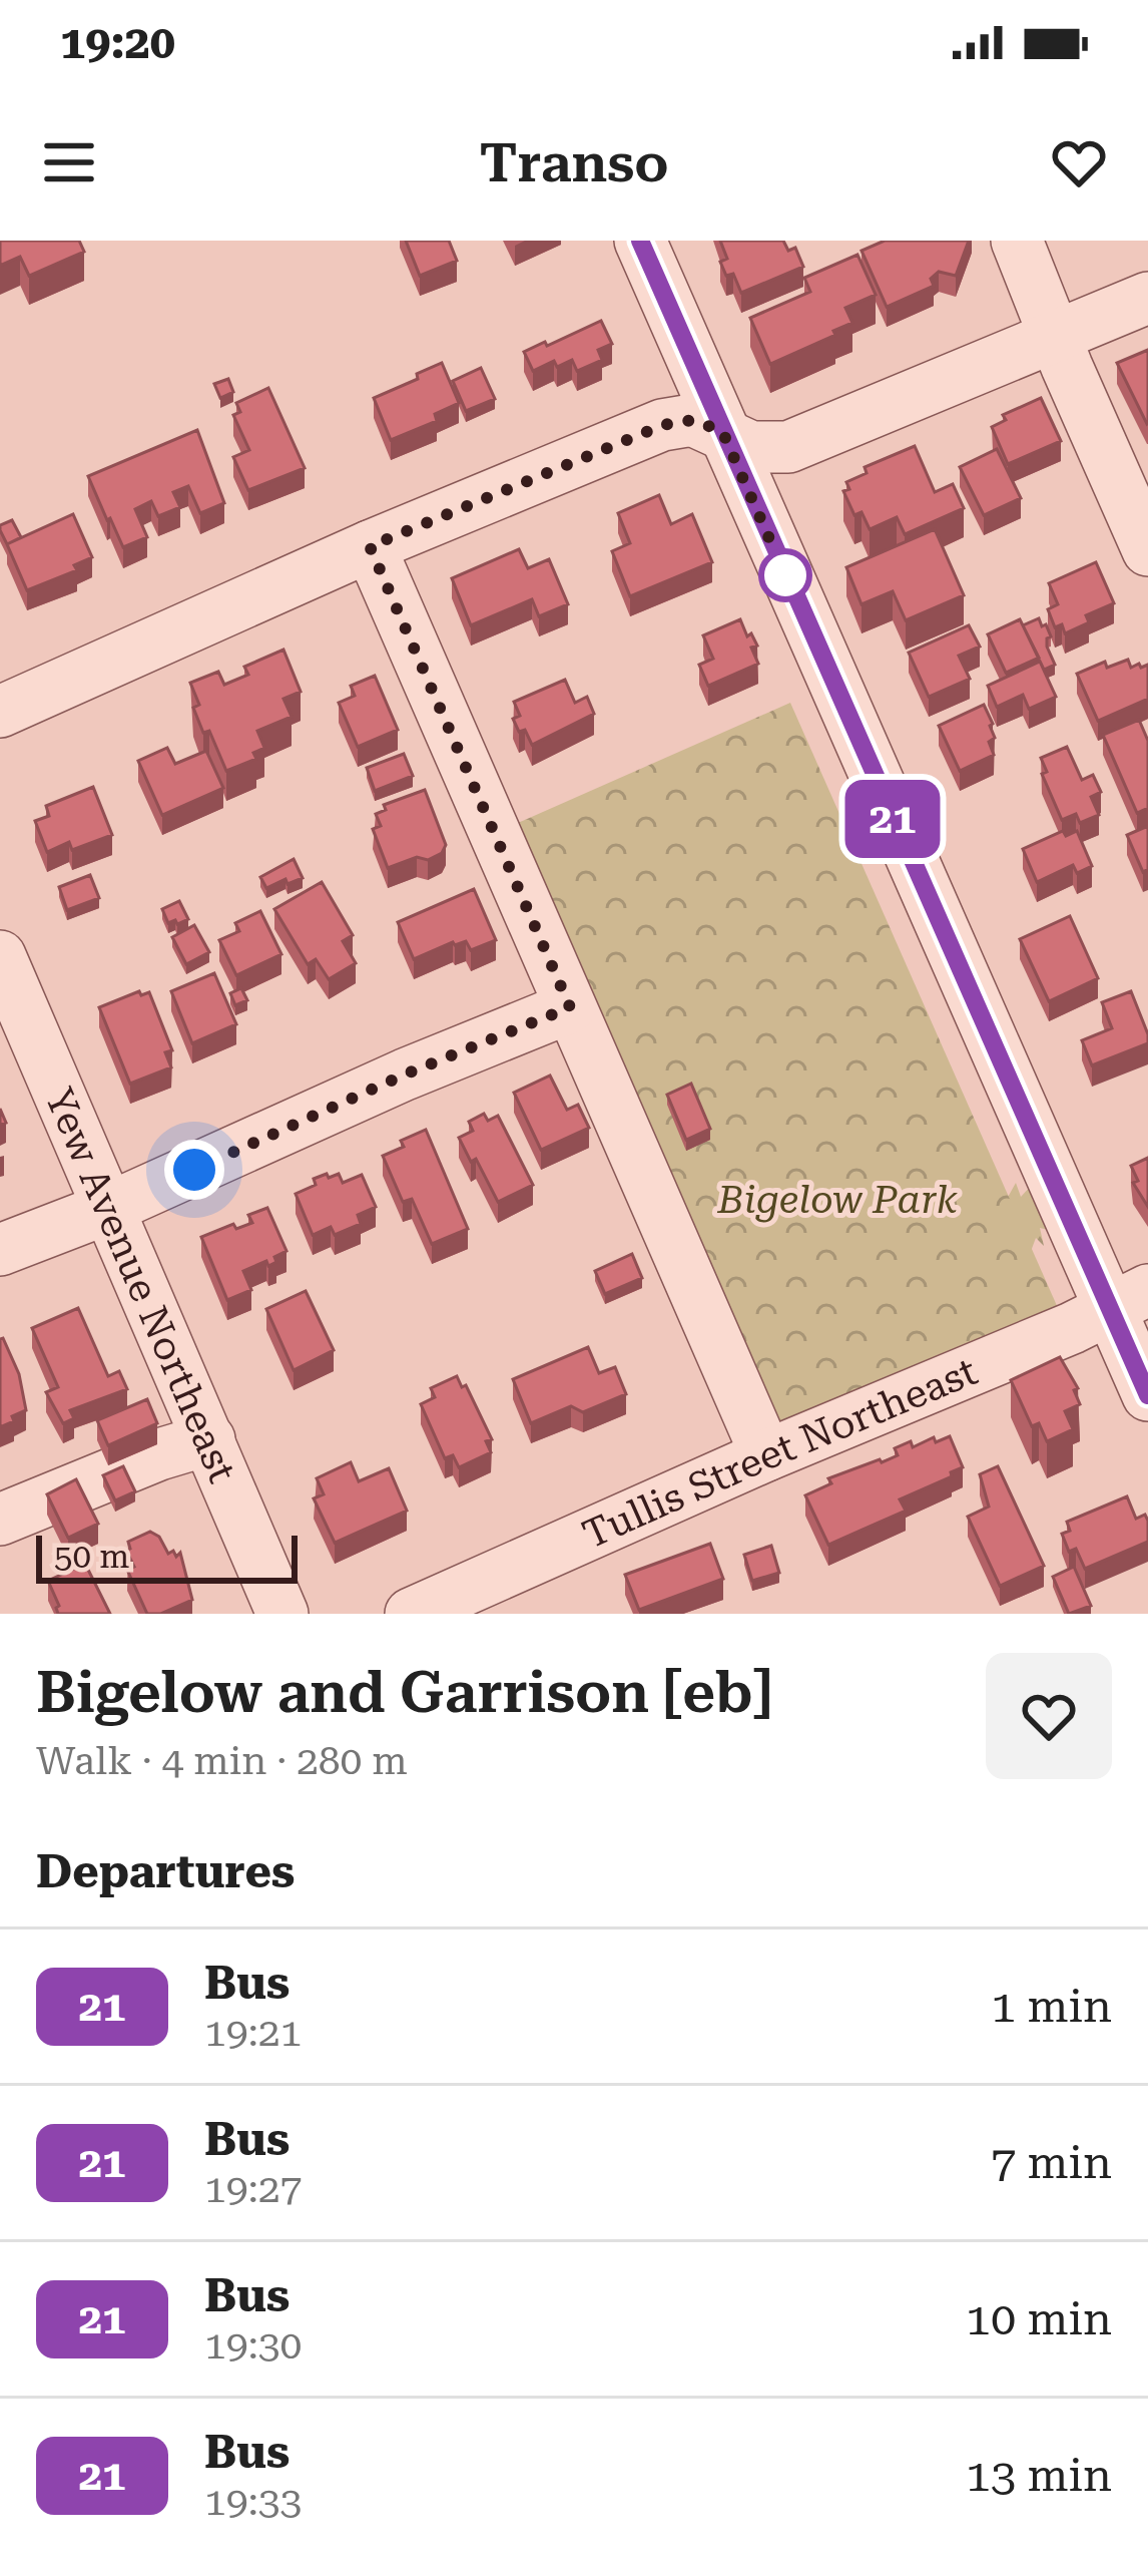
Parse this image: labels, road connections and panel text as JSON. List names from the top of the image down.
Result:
{
  "streets": {
    "street": ["Yew Avenue Northeast", "Tullis Street Northeast"]
  },
  "parks": ["Bigelow Park"],
  "lines": ["bus line 21"],
  "scale_bar": "50 m",
  "page": {
    "status": "19:20",
    "header": "Transo",
    "on_map": "21",
    "scale": "50 m",
    "heading": [
      ["Bigelow and Garrison [eb]", "Walk · 4 min · 280 m"],
      "Departures"
    ],
    "list": [
      {
        "mark": "21",
        "name": "Bus",
        "note": "19:21",
        "value": "1 min"
      },
      {
        "mark": "21",
        "name": "Bus",
        "note": "19:27",
        "value": "7 min"
      },
      {
        "mark": "21",
        "name": "Bus",
        "note": "19:30",
        "value": "10 min"
      },
      {
        "mark": "21",
        "name": "Bus",
        "note": "19:33",
        "value": "13 min"
      }
    ]
  }
}
